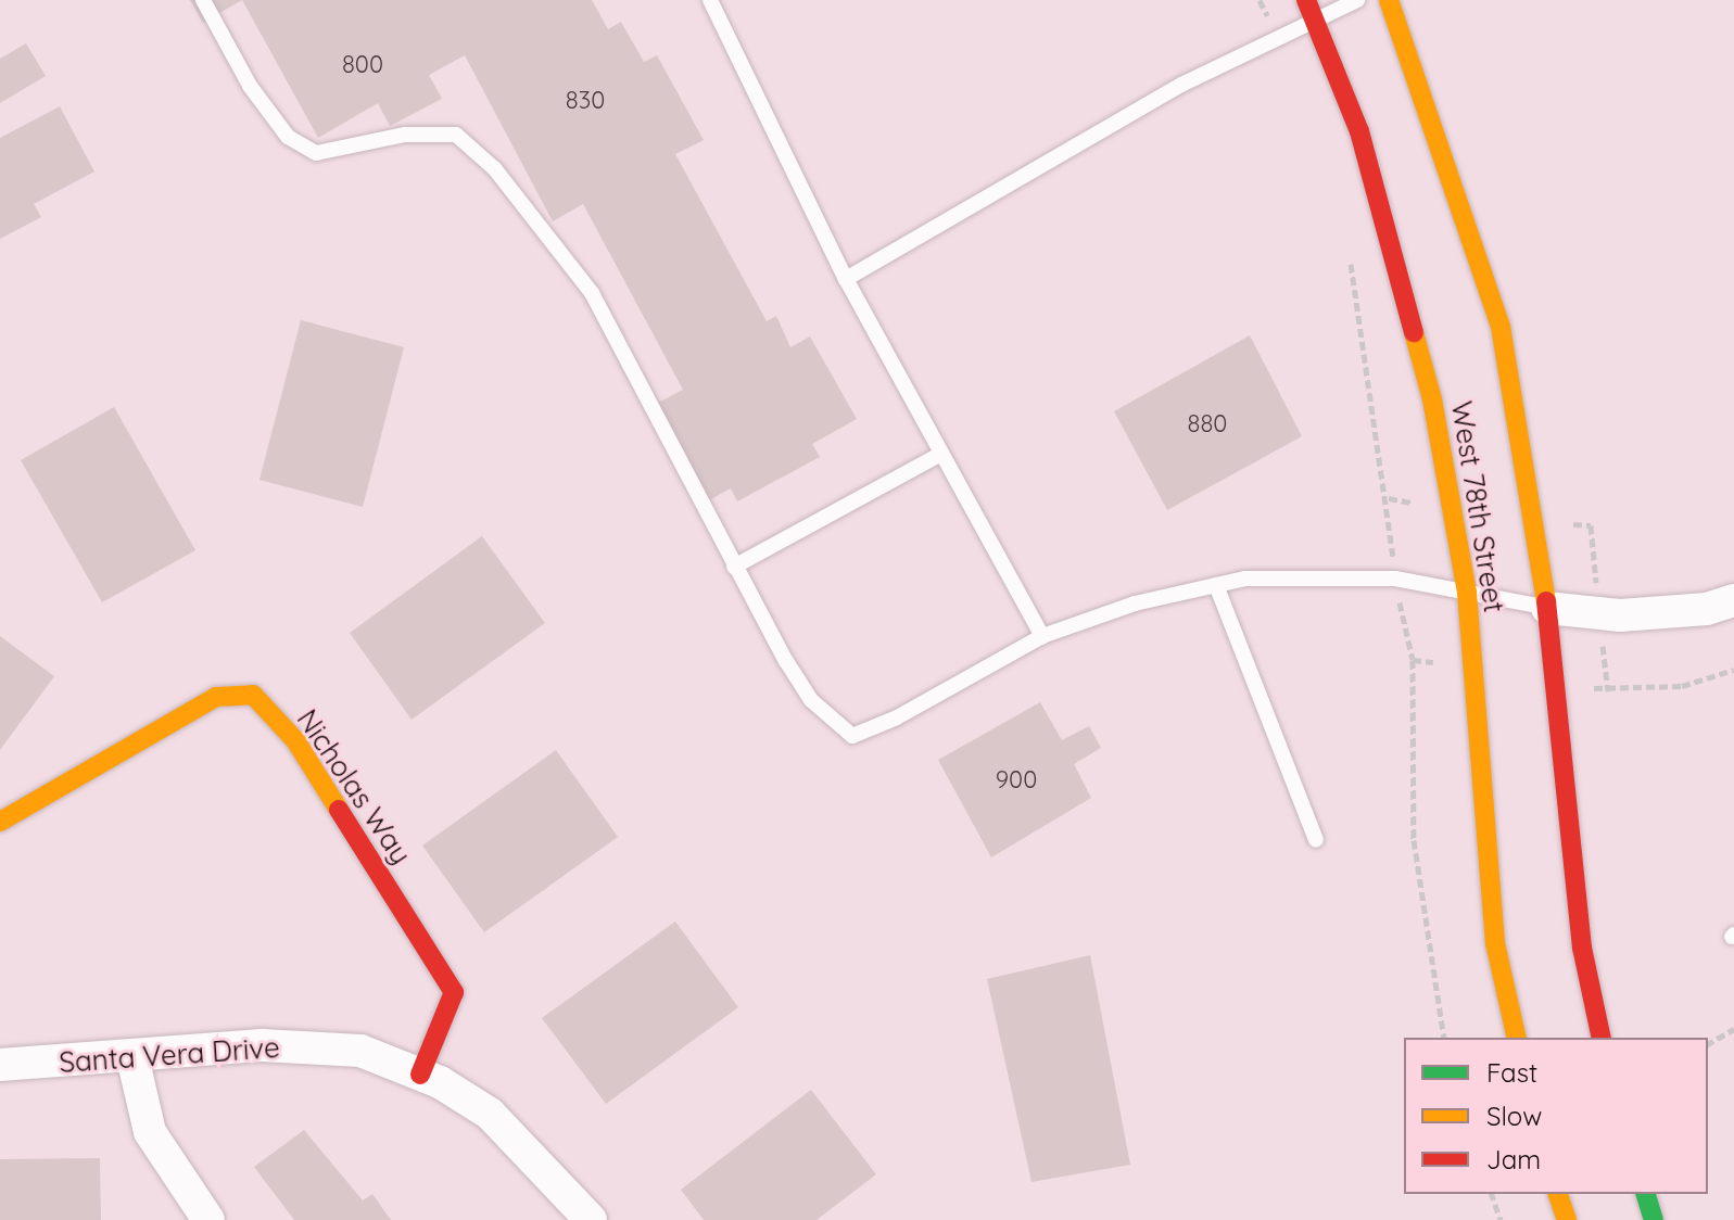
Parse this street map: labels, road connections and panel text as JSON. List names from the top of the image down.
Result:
{
  "streets": {
    "street": ["West 78th Street", "Nicholas Way", "Santa Vera Drive"]
  },
  "crossings": [
    ["Nicholas Way", "Santa Vera Drive"]
  ],
  "house_numbers": [
    "800",
    "830",
    "880",
    "900"
  ],
  "legend": ["Fast", "Slow", "Jam"]
}
